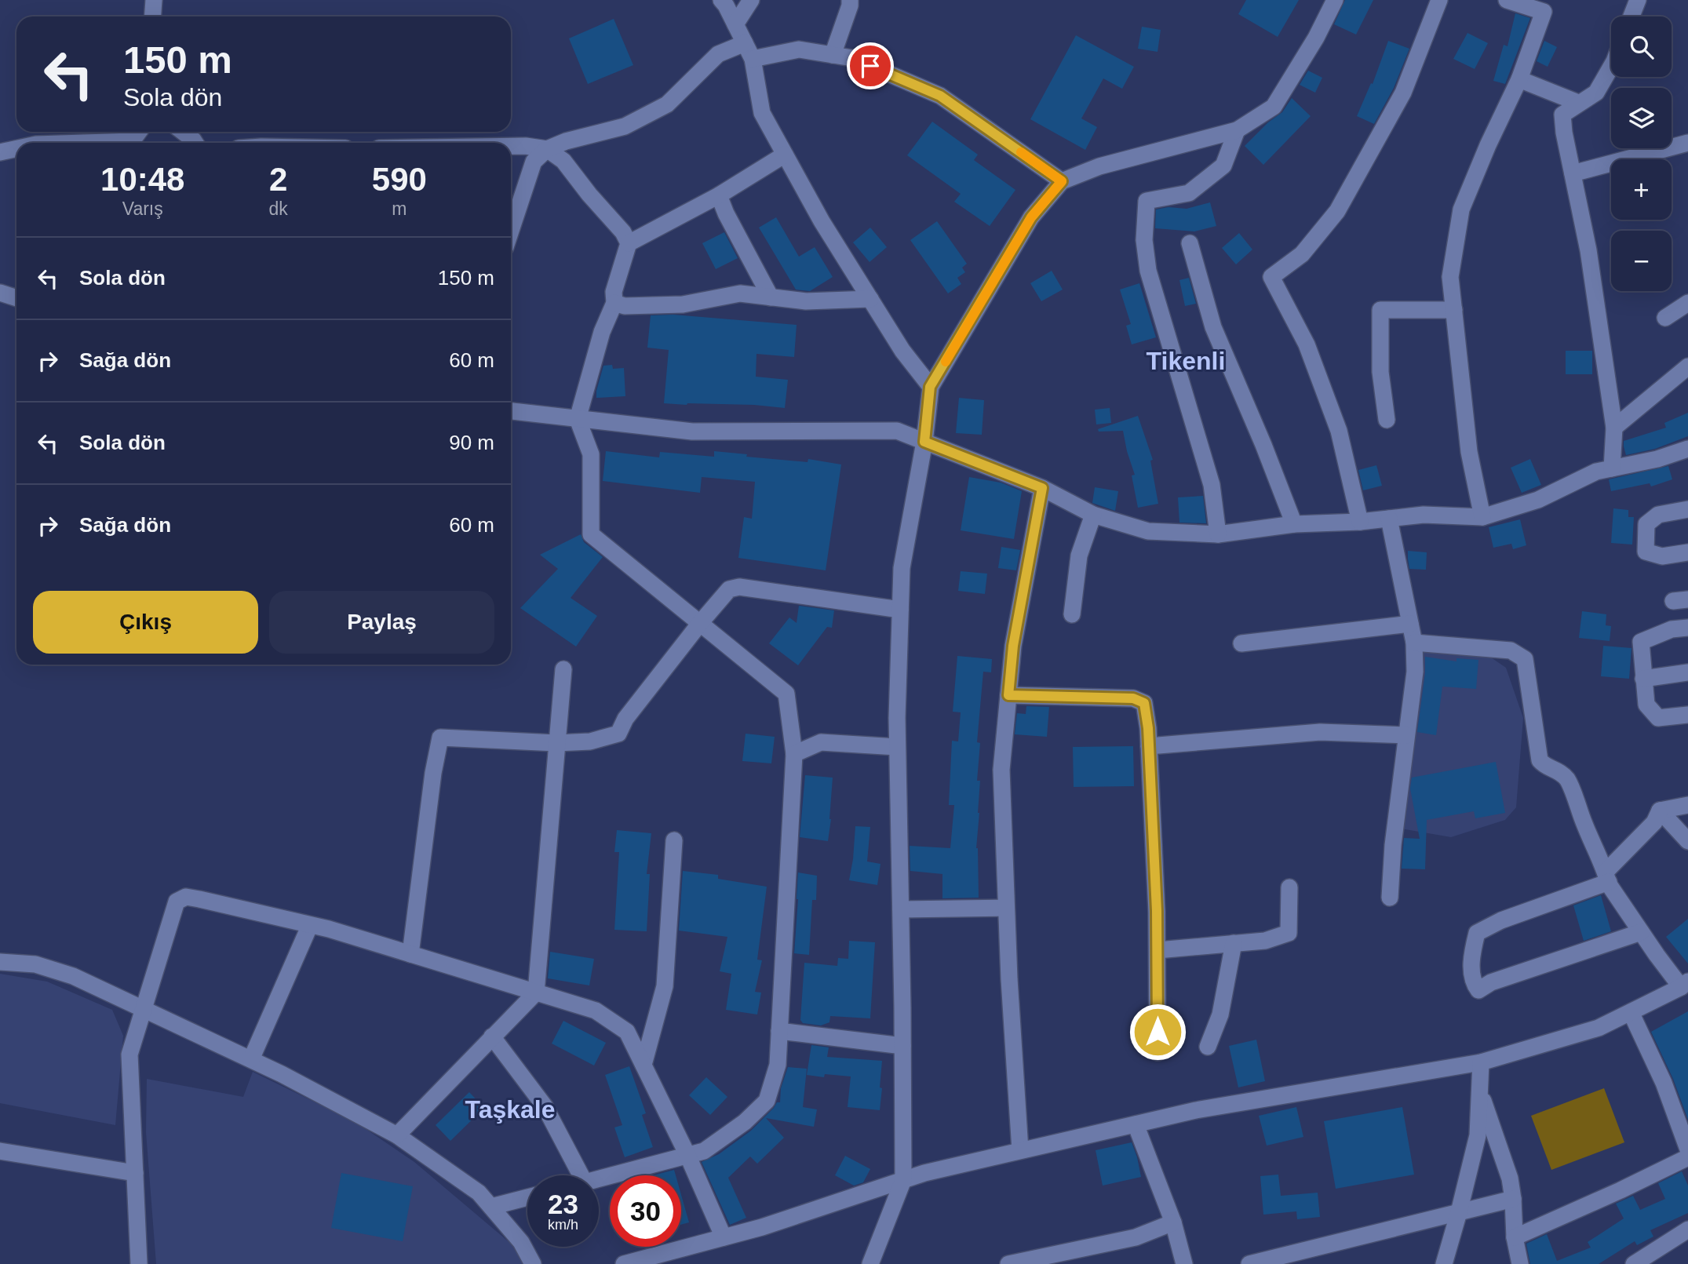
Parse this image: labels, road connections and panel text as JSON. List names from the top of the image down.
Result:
{
  "districts": ["Tikenli", "Taşkale"],
  "page": {
    "map_buttons": ["+", "−"],
    "turn": ["150 m", "Sola dön"],
    "eta": [
      "10:48",
      "Varış",
      "2",
      "dk",
      "590",
      "m"
    ],
    "list": [
      {
        "name": "Sola dön",
        "value": "150 m"
      },
      {
        "name": "Sağa dön",
        "value": "60 m"
      },
      {
        "name": "Sola dön",
        "value": "90 m"
      },
      {
        "name": "Sağa dön",
        "value": "60 m"
      }
    ],
    "buttons": ["Çıkış", "Paylaş"],
    "speed": "23 km/h",
    "limit": "30"
  }
}
